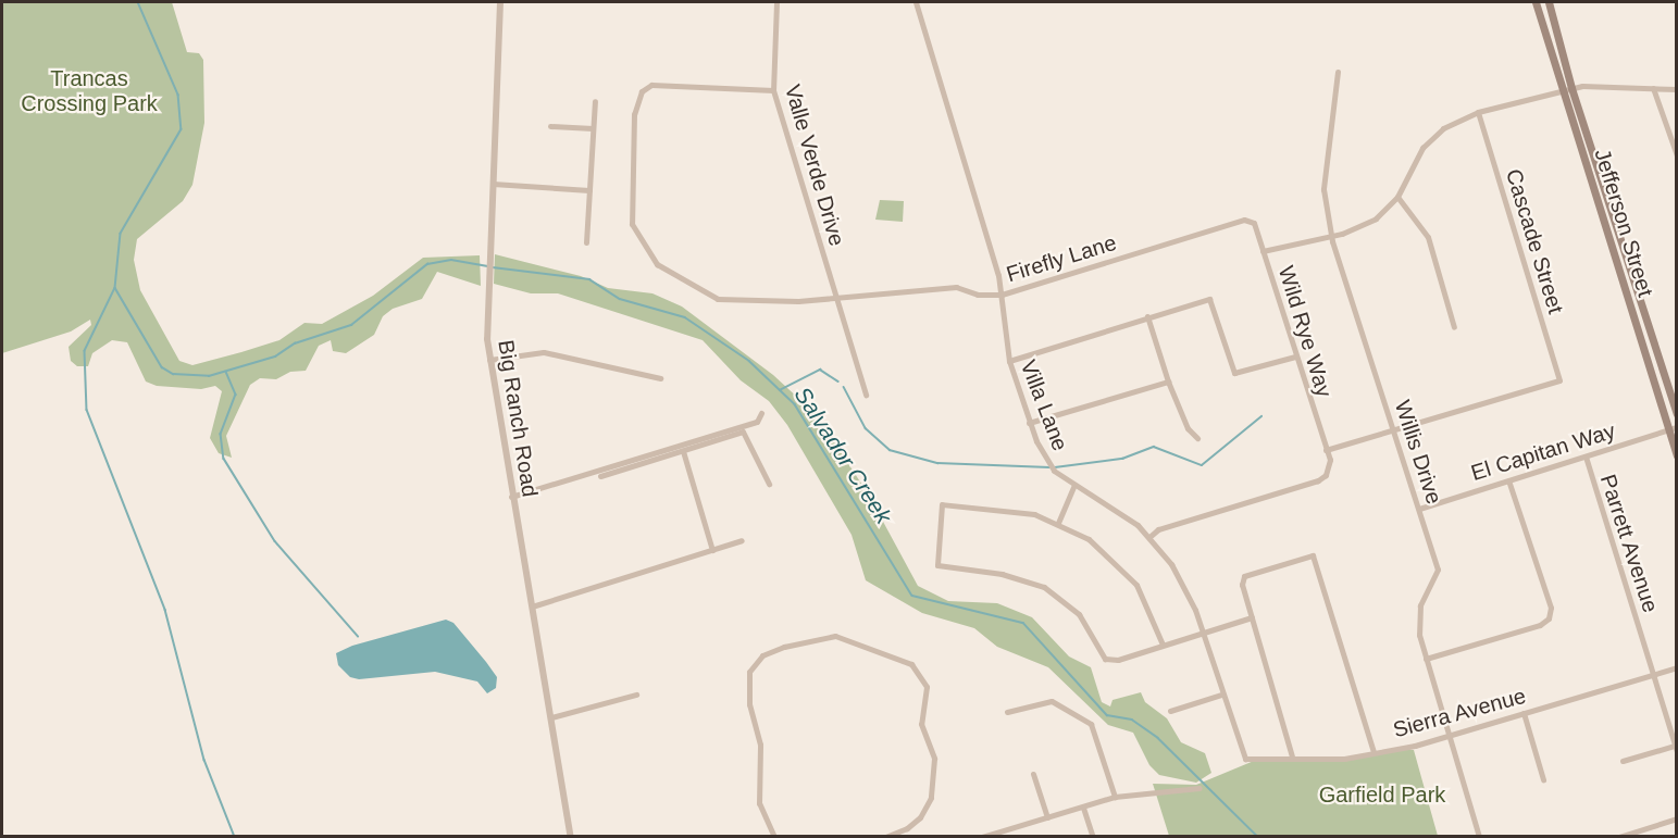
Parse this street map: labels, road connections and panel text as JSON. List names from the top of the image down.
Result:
{
  "streets": {
    "main road": ["Jefferson Street"],
    "street": [
      "Valle Verde Drive",
      "Cascade Street",
      "Firefly Lane",
      "Wild Rye Way",
      "Villa Lane",
      "Big Ranch Road",
      "Willis Drive",
      "El Capitan Way",
      "Parrett Avenue",
      "Sierra Avenue"
    ]
  },
  "crossings": [
    ["Valle Verde Drive", "Firefly Lane"],
    ["Jefferson Street", "El Capitan Way"],
    ["Cascade Street", "Willis Drive"],
    ["Firefly Lane", "Wild Rye Way"],
    ["Firefly Lane", "Villa Lane"],
    ["Villa Lane", "Sierra Avenue"],
    ["Willis Drive", "El Capitan Way"],
    ["Willis Drive", "Sierra Avenue"],
    ["El Capitan Way", "Parrett Avenue"],
    ["Parrett Avenue", "Sierra Avenue"]
  ],
  "water": ["Salvador Creek"],
  "parks": ["Trancas Crossing Park", "Garfield Park"]
}
